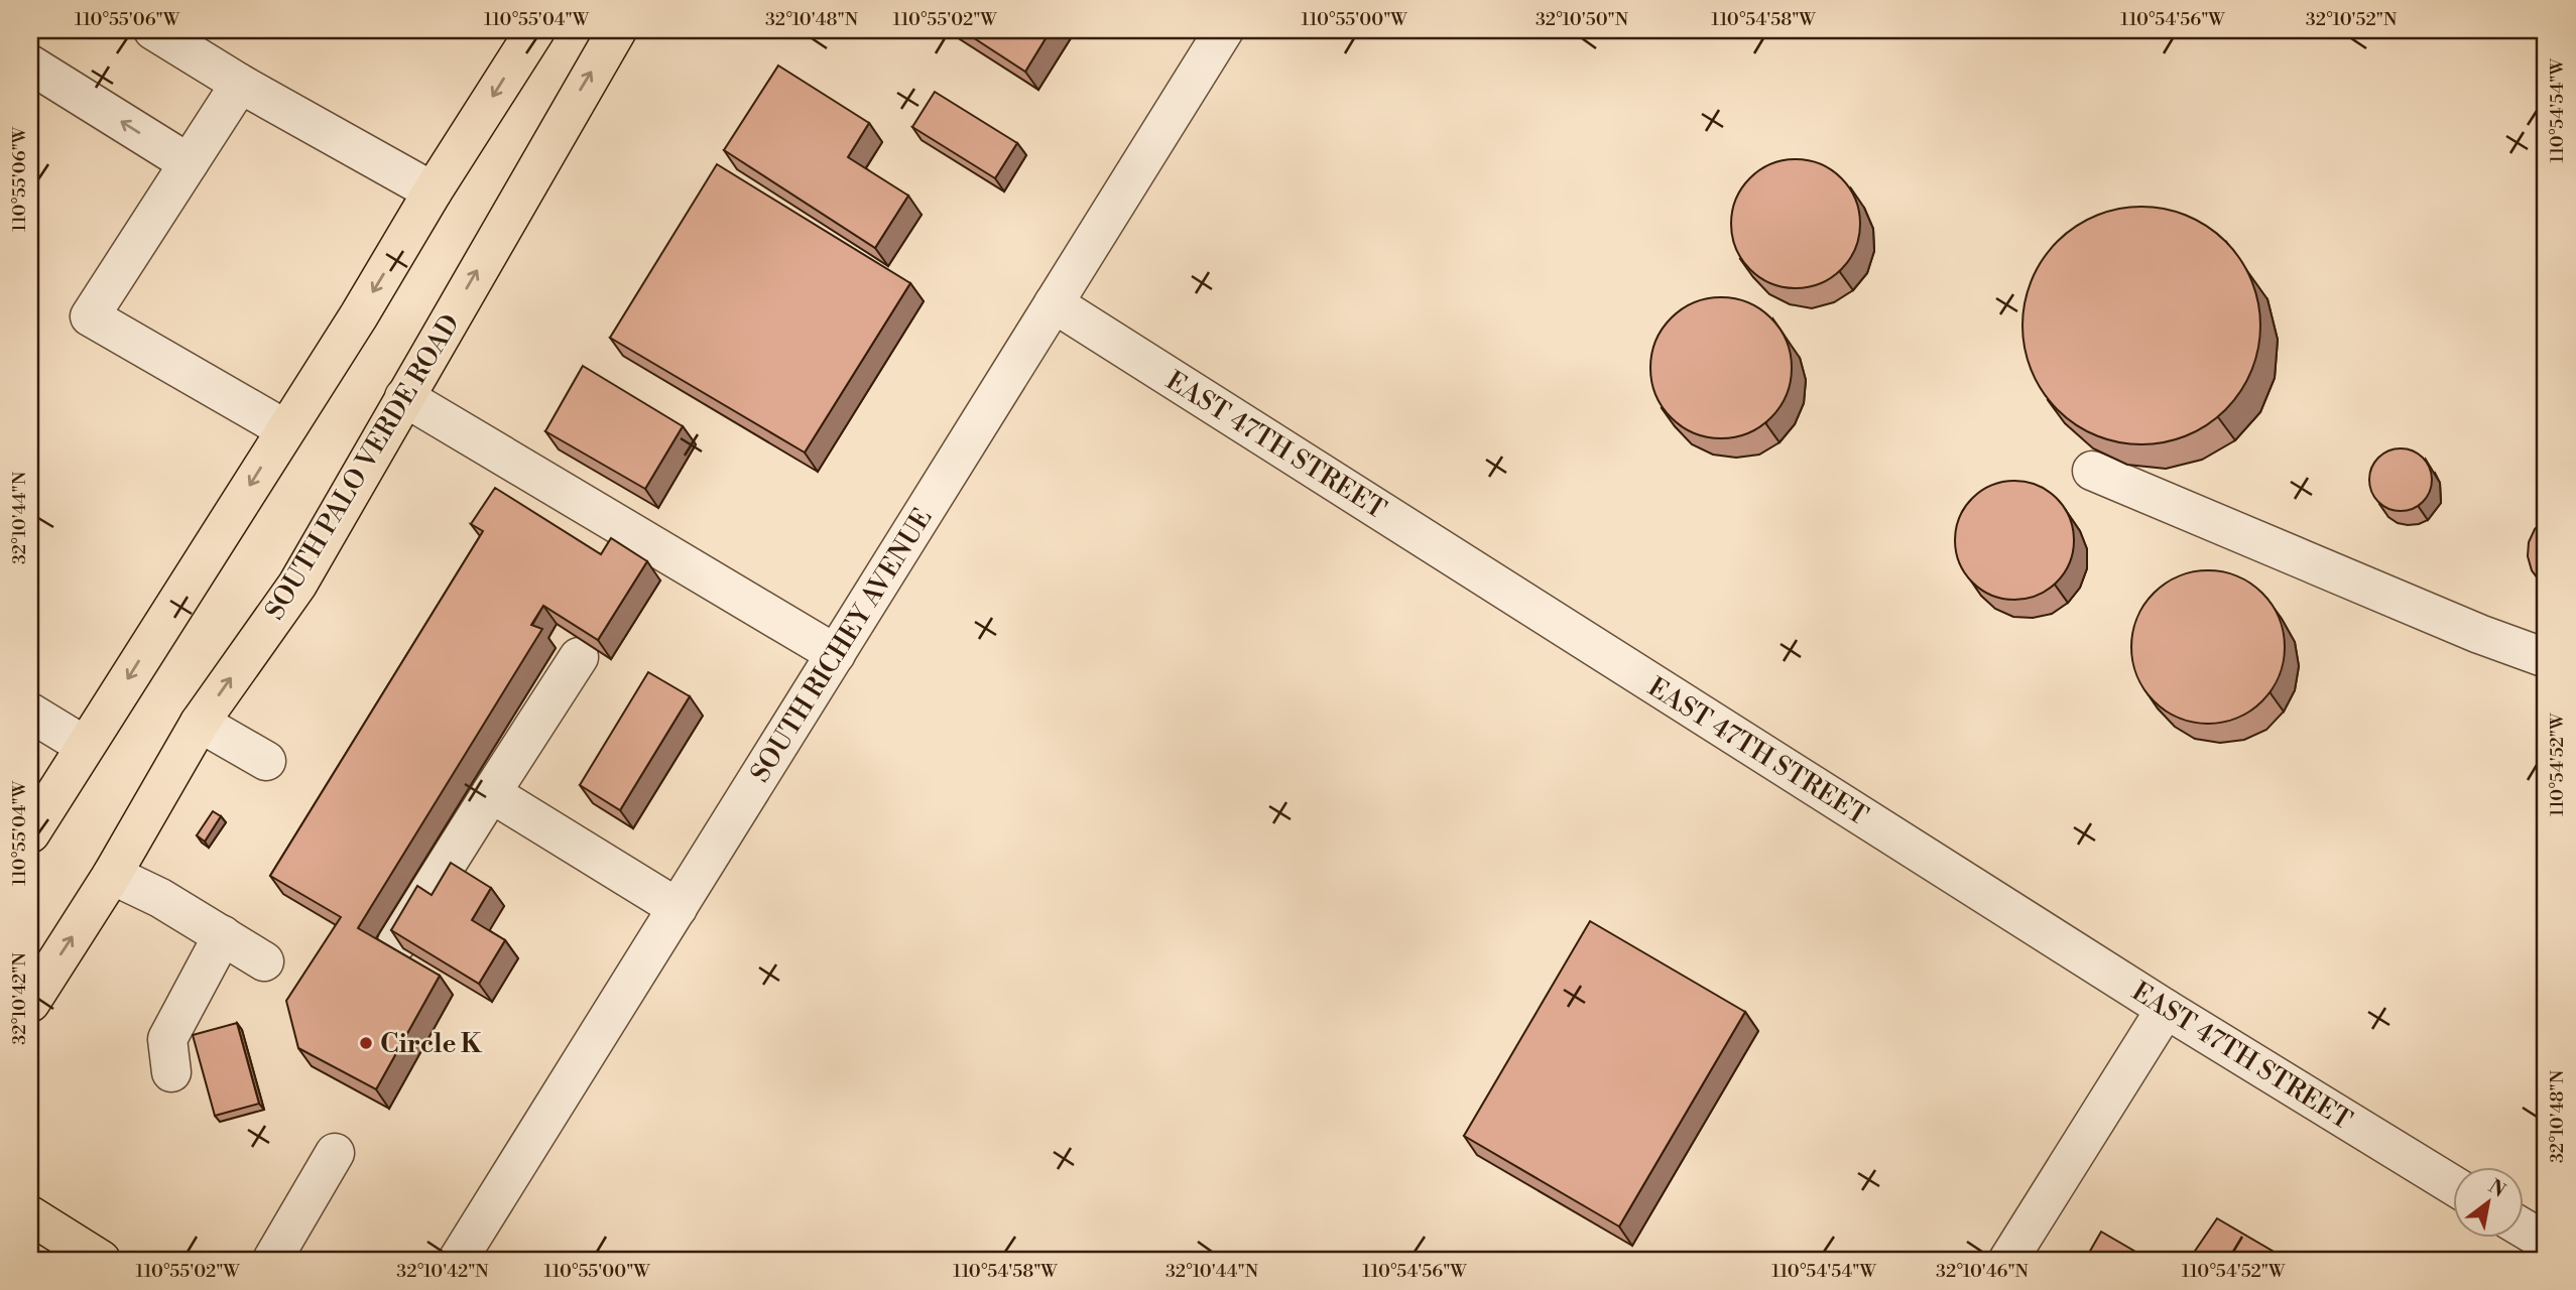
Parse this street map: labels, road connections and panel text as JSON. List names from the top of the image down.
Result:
{
  "streets": {
    "main road": ["SOUTH PALO VERDE ROAD"],
    "street": ["EAST 47TH STREET", "SOUTH RICHEY AVENUE"]
  },
  "crossings": [
    ["EAST 47TH STREET", "SOUTH RICHEY AVENUE"]
  ],
  "places": ["Circle K"],
  "north": "top right",
  "coordinates": [
    "110°55'06\"W",
    "110°55'04\"W",
    "32°10'48\"N",
    "110°55'02\"W",
    "110°55'00\"W",
    "32°10'50\"N",
    "110°54'58\"W",
    "110°54'56\"W",
    "32°10'52\"N",
    "110°54'54\"W",
    "32°10'44\"N",
    "110°54'52\"W",
    "32°10'42\"N",
    "32°10'46\"N"
  ]
}
